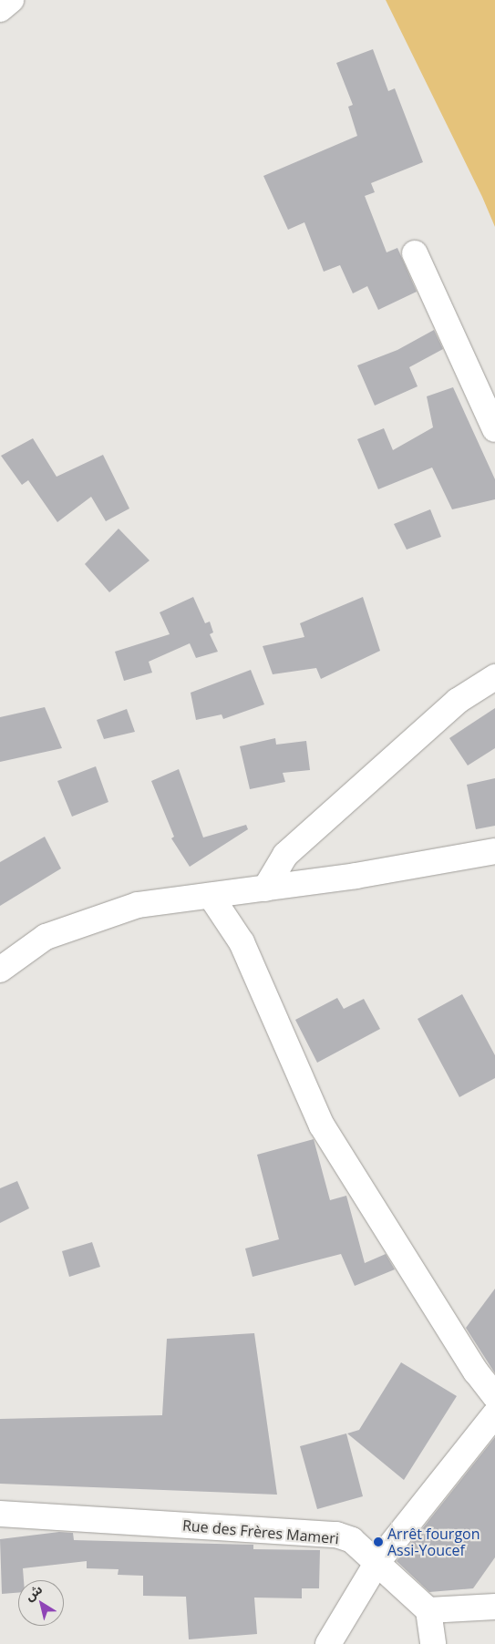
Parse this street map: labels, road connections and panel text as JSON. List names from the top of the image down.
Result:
{
  "streets": {
    "street": ["Rue des Frères Mameri"]
  },
  "places": ["Arrêt fourgon Assi-Youcef"],
  "north": "top left"
}
